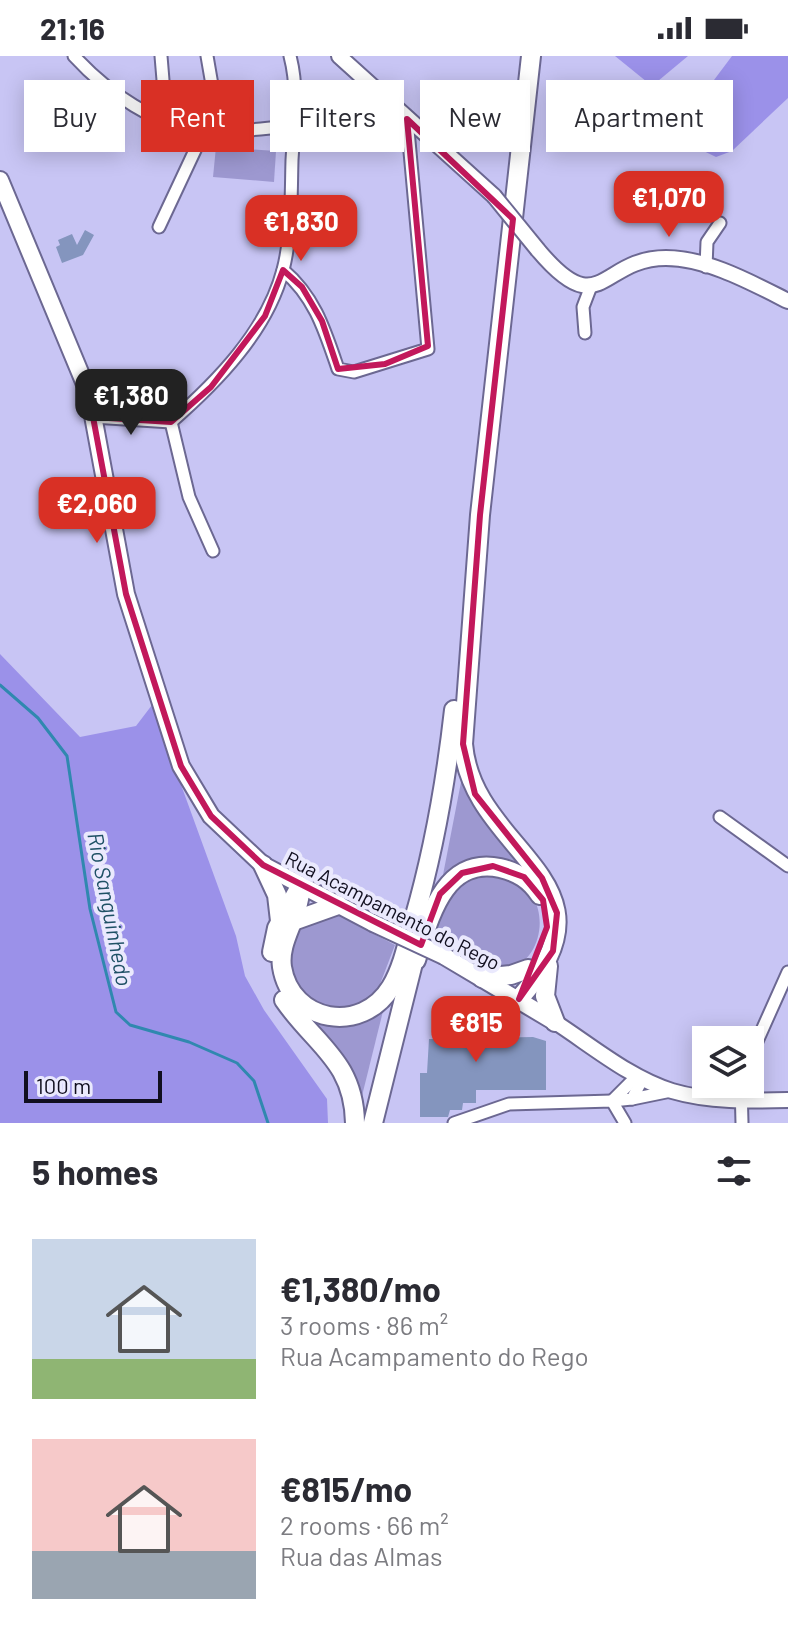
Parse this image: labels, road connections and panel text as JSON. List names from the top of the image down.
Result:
{
  "streets": {
    "main road": ["Rua Acampamento do Rego"]
  },
  "water": ["Rio Sanguinhedo"],
  "scale_bar": "100 m",
  "page": {
    "status": "21:16",
    "chip": [
      "Buy",
      "Rent",
      "Filters",
      "New",
      "Apartment"
    ],
    "price": [
      "€1,070",
      "€1,830",
      "€1,380",
      "€2,060",
      "€815"
    ],
    "scale": "100 m",
    "heading": "5 homes",
    "list": [
      {
        "name": "€1,380/mo",
        "note": "3 rooms · 86 m² · Rua Acampamento do Rego"
      },
      {
        "name": "€815/mo",
        "note": "2 rooms · 66 m² · Rua das Almas"
      }
    ]
  }
}
